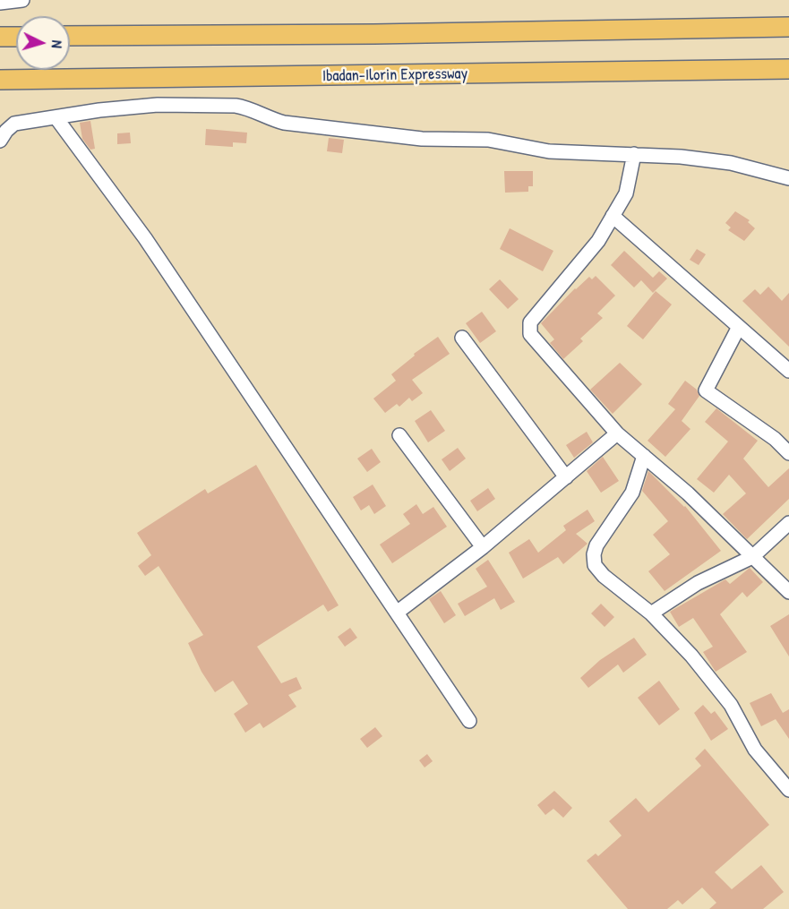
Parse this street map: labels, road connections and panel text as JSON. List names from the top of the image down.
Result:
{
  "streets": {
    "highway": ["Ibadan-Ilorin Expressway"]
  },
  "north": "right"
}
